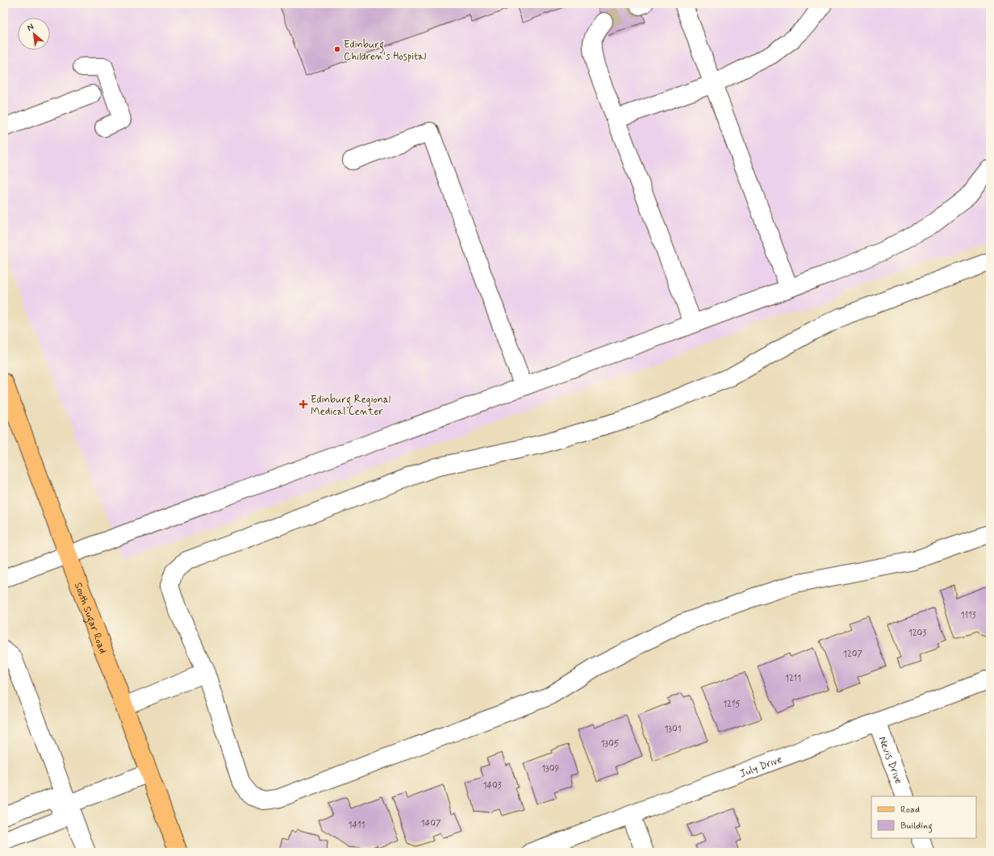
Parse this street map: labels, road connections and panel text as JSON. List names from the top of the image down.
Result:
{
  "streets": {
    "main road": ["South Sugar Road"],
    "street": ["Nevis Drive", "July Drive"]
  },
  "crossings": [
    ["Nevis Drive", "July Drive"]
  ],
  "places": {
    "other": ["Edinburg Children's Hospital"],
    "health": ["Edinburg Regional Medical Center"]
  },
  "house_numbers": [
    "1113",
    "1203",
    "1207",
    "1211",
    "1215",
    "1301",
    "1305",
    "1309",
    "1403",
    "1407",
    "1411"
  ],
  "legend": ["Road", "Building"],
  "north": "top left"
}
